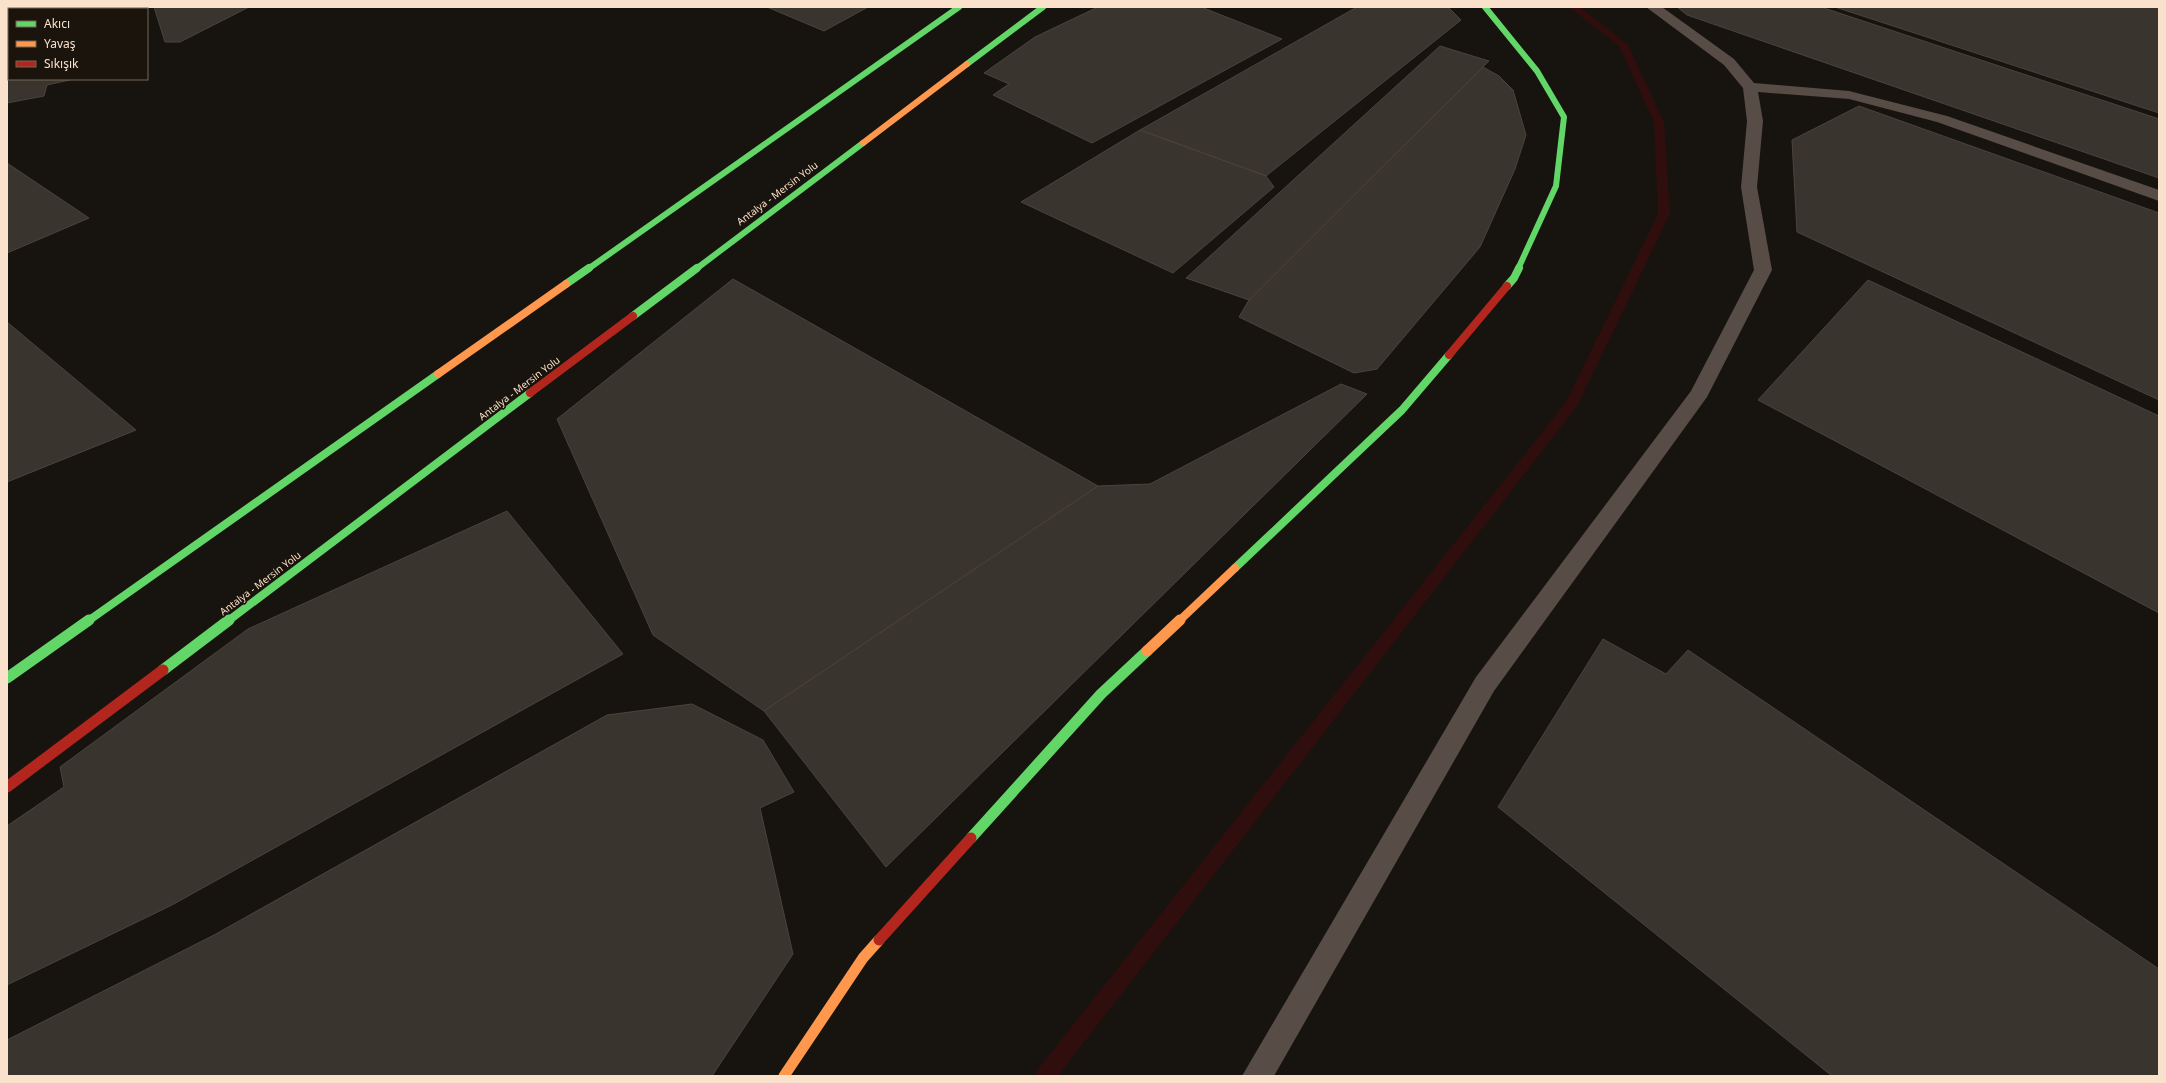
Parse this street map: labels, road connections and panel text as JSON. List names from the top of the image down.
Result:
{
  "streets": {
    "main road": ["Antalya - Mersin Yolu"]
  },
  "legend": ["Akıcı", "Yavaş", "Sıkışık"]
}
